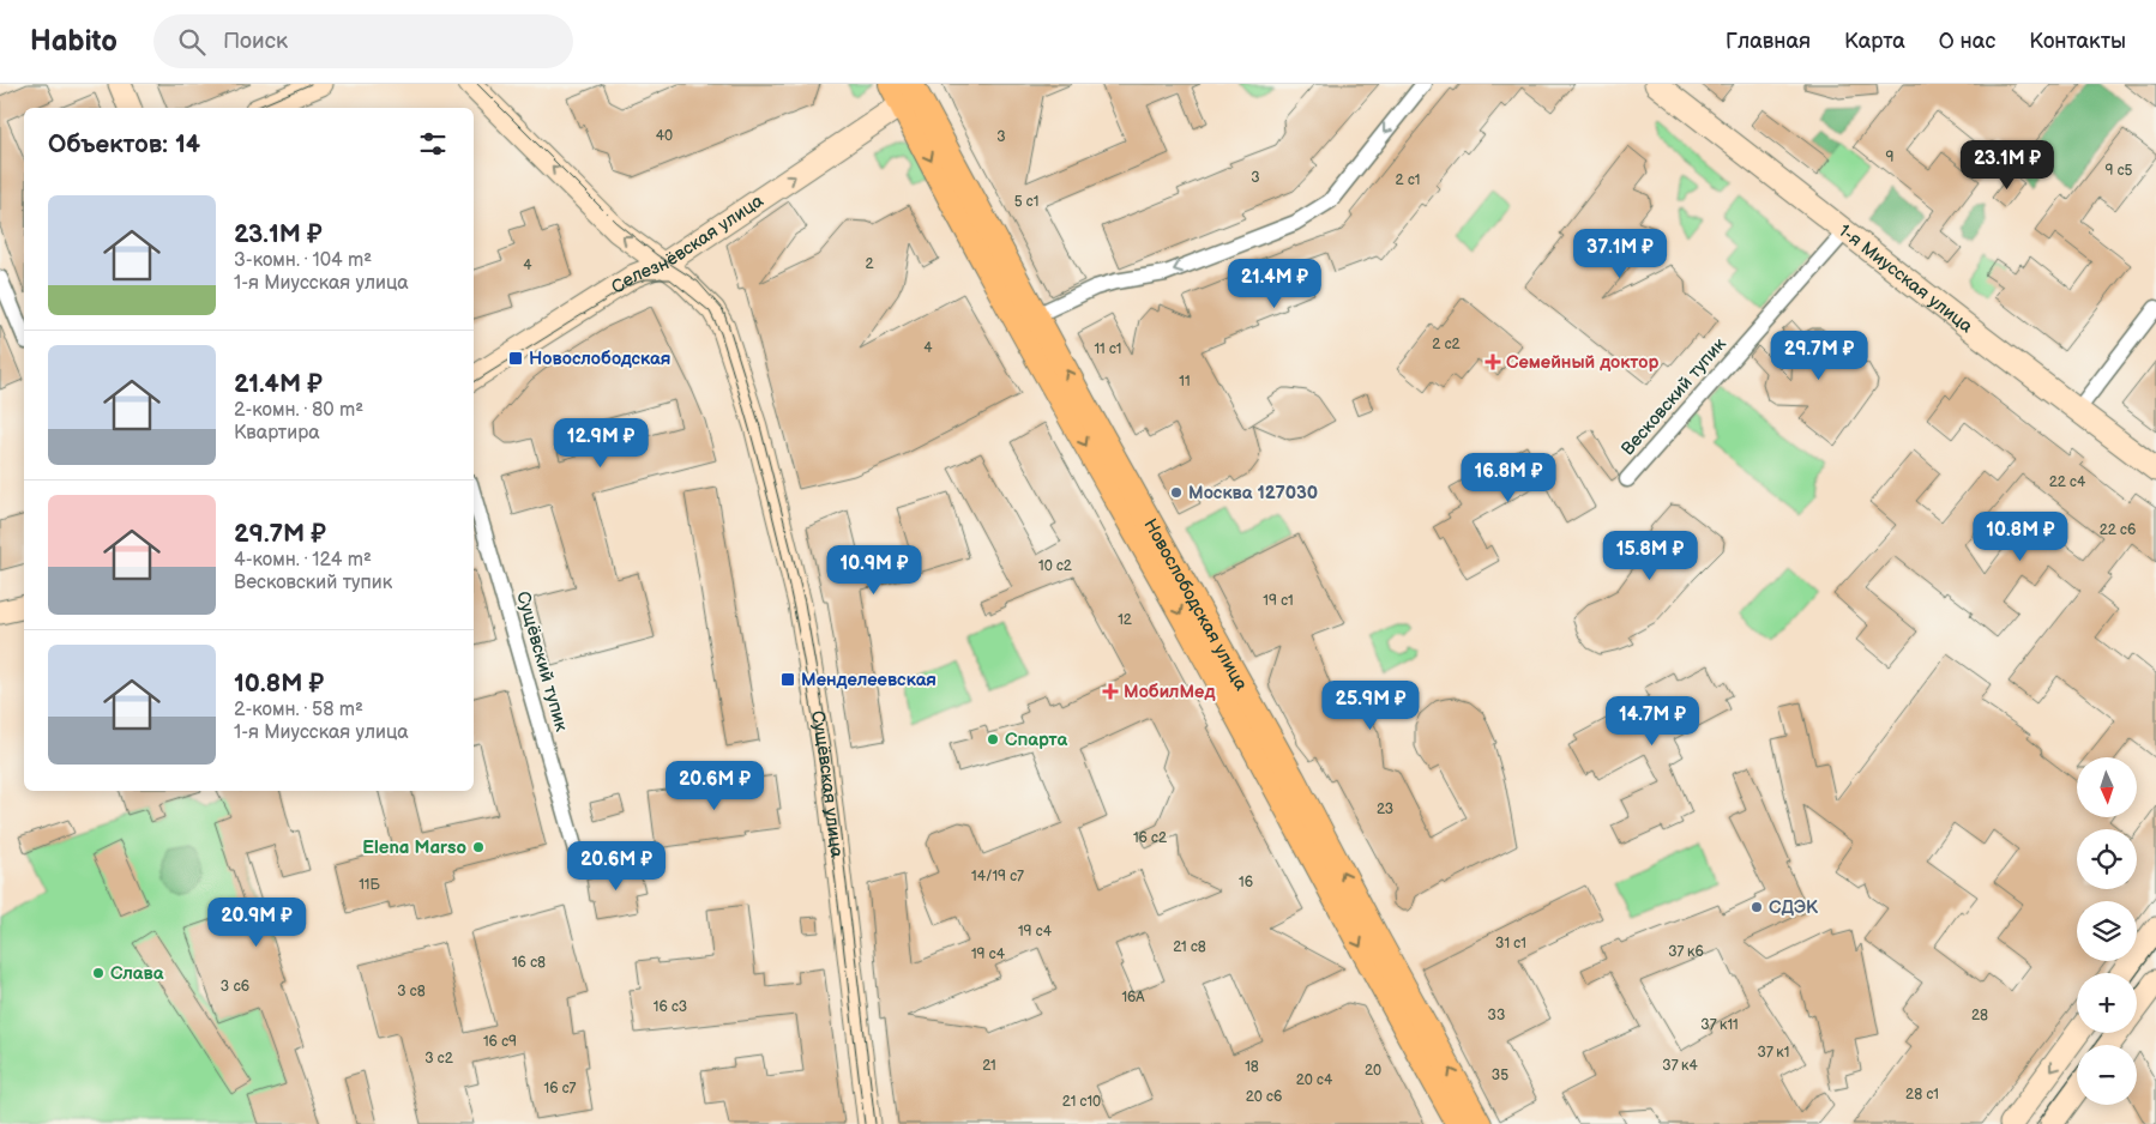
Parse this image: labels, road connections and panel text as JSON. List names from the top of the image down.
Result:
{
  "streets": {
    "main road": ["Новослободская улица"],
    "street": [
      "Селезнёвская улица",
      "1-я Миусская улица",
      "Весковский тупик",
      "Сущёвский тупик",
      "Сущёвская улица"
    ]
  },
  "crossings": [
    ["Селезнёвская улица", "Новослободская улица"],
    ["Селезнёвская улица", "Сущёвская улица"],
    ["1-я Миусская улица", "Весковский тупик"]
  ],
  "one_way": ["Селезнёвская улица"],
  "places": {
    "transit": ["Новослободская", "Менделеевская"],
    "health": ["Семейный доктор", "МобилМед"],
    "other": [
      "Москва 127030",
      "Спарта",
      "Elena Marso",
      "СДЭК",
      "Слава"
    ]
  },
  "house_numbers": [
    "40",
    "3",
    "9",
    "9 с5",
    "3",
    "2 с1",
    "5 с1",
    "2",
    "4",
    "2 с2",
    "4",
    "11 с1",
    "11",
    "22 с4",
    "22 с6",
    "10 с2",
    "19 с1",
    "12",
    "23",
    "16 с2",
    "14/19 с7",
    "16",
    "11Б",
    "19 с4",
    "31 с1",
    "21 с8",
    "37 к6",
    "19 с4",
    "16 с8",
    "3 c6",
    "3 с8",
    "16А",
    "16 с3",
    "33",
    "28",
    "37 к11",
    "16 с9",
    "37 к1",
    "3 с2",
    "21",
    "37 к4",
    "18",
    "20",
    "35",
    "20 с4",
    "16 с7",
    "28 с1",
    "20 с6",
    "21 с10"
  ],
  "north": "bottom",
  "page": {
    "header": "Habito",
    "search": "Поиск",
    "nav": [
      "Главная",
      "Карта",
      "О нас",
      "Контакты"
    ],
    "heading": "Объектов: 14",
    "price": [
      "23.1M ₽",
      "37.1M ₽",
      "21.4M ₽",
      "29.7M ₽",
      "12.9M ₽",
      "16.8M ₽",
      "10.8M ₽",
      "15.8M ₽",
      "10.9M ₽",
      "25.9M ₽",
      "14.7M ₽",
      "20.6M ₽",
      "20.6M ₽",
      "20.9M ₽"
    ],
    "list": [
      {
        "name": "23.1M ₽",
        "note": "3-комн. · 104 m² · 1-я Миусская улица"
      },
      {
        "name": "21.4M ₽",
        "note": "2-комн. · 80 m² · Квартира"
      },
      {
        "name": "29.7M ₽",
        "note": "4-комн. · 124 m² · Весковский тупик"
      },
      {
        "name": "10.8M ₽",
        "note": "2-комн. · 58 m² · 1-я Миусская улица"
      }
    ],
    "map_buttons": ["+", "−"]
  }
}
